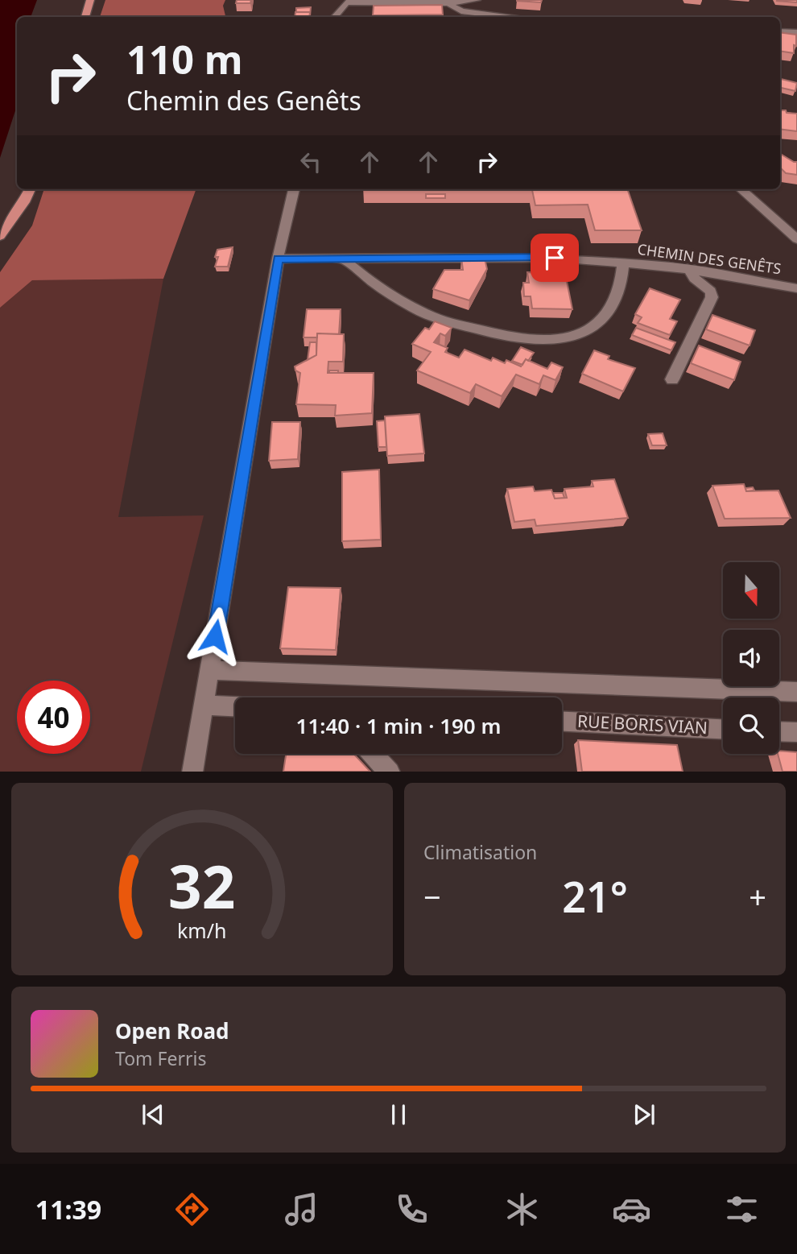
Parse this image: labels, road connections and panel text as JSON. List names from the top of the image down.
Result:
{
  "streets": {
    "street": ["CHEMIN DES GENÊTS", "RUE BORIS VIAN"]
  },
  "north": "bottom",
  "page": {
    "turn": ["110 m", "Chemin des Genêts"],
    "limit": "40",
    "trip": "11:40 · 1 min · 190 m",
    "tile": "Climatisation",
    "heat": ["−", "21°", "+"],
    "song": ["Open Road", "Tom Ferris"],
    "tabs": "11:39",
    "gauge": ["32", "km/h"]
  }
}
